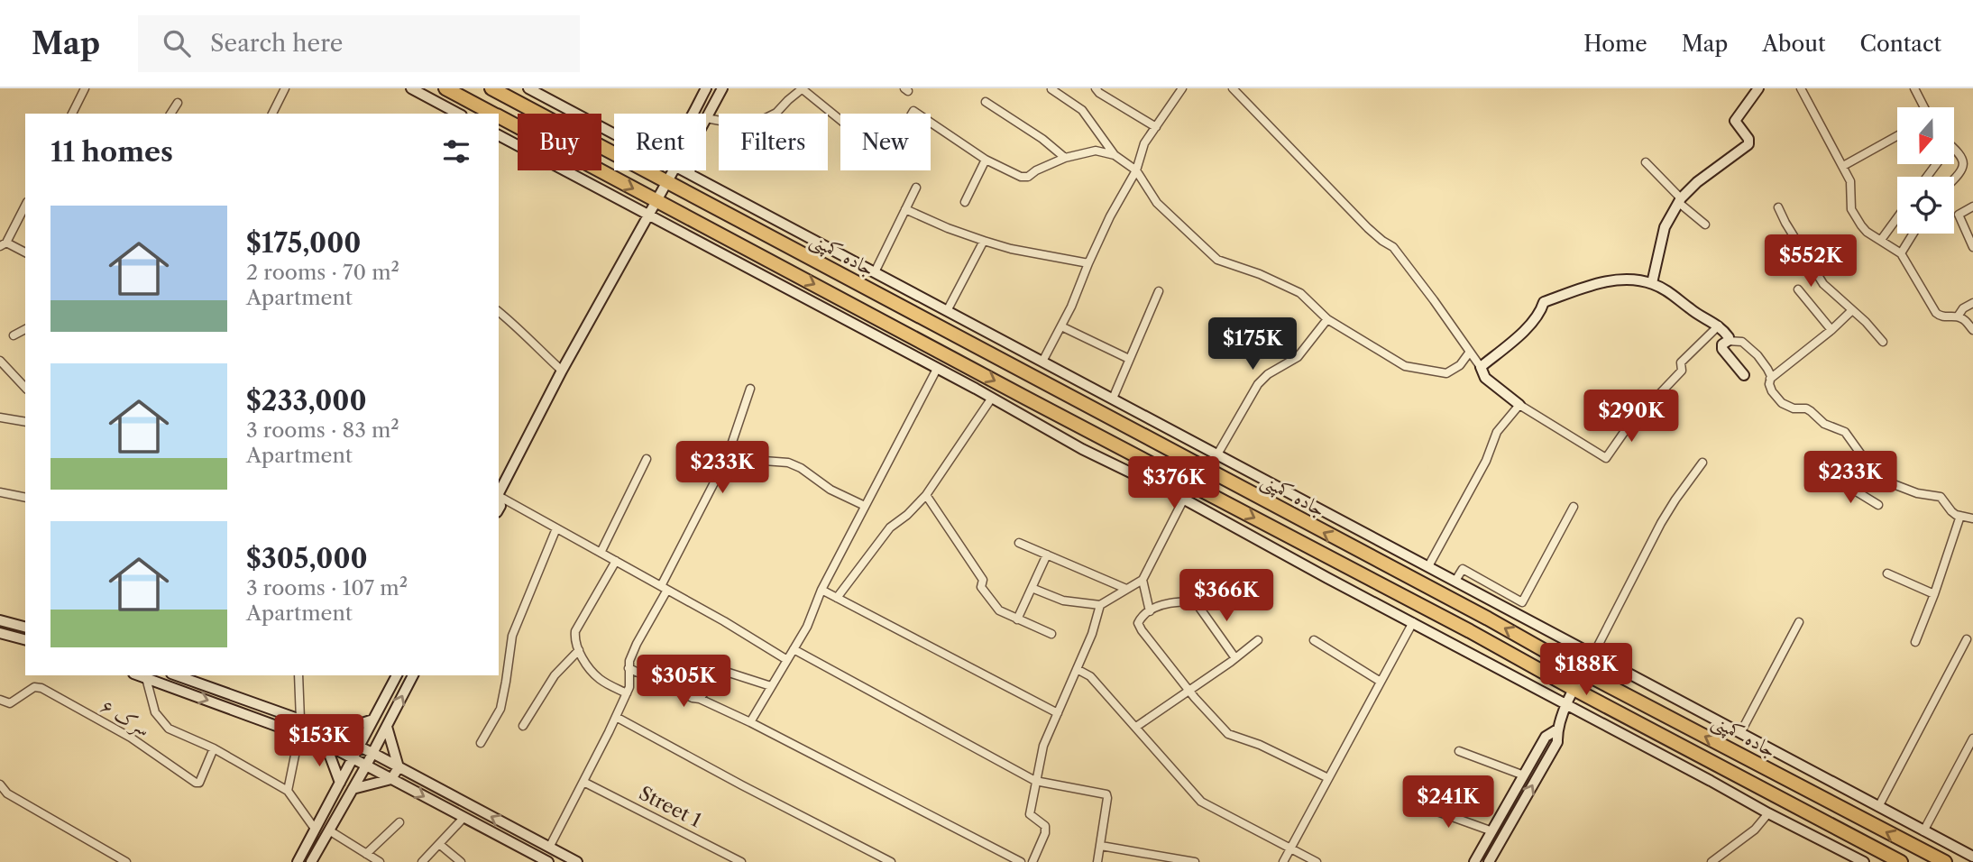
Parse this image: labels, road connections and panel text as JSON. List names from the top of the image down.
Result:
{
  "streets": {
    "highway": ["جاده کمپنی"],
    "street": ["سرک ۶", "Street 1"]
  },
  "north": "bottom",
  "page": {
    "header": "Map",
    "search": "Search here",
    "nav": [
      "Home",
      "Map",
      "About",
      "Contact"
    ],
    "chip": [
      "Buy",
      "Rent",
      "Filters",
      "New"
    ],
    "heading": "11 homes",
    "list": [
      {
        "name": "$175,000",
        "note": "2 rooms · 70 m² · Apartment"
      },
      {
        "name": "$233,000",
        "note": "3 rooms · 83 m² · Apartment"
      },
      {
        "name": "$305,000",
        "note": "3 rooms · 107 m² · Apartment"
      }
    ],
    "price": [
      "$552K",
      "$175K",
      "$290K",
      "$233K",
      "$233K",
      "$376K",
      "$366K",
      "$188K",
      "$305K",
      "$153K",
      "$241K"
    ]
  }
}
